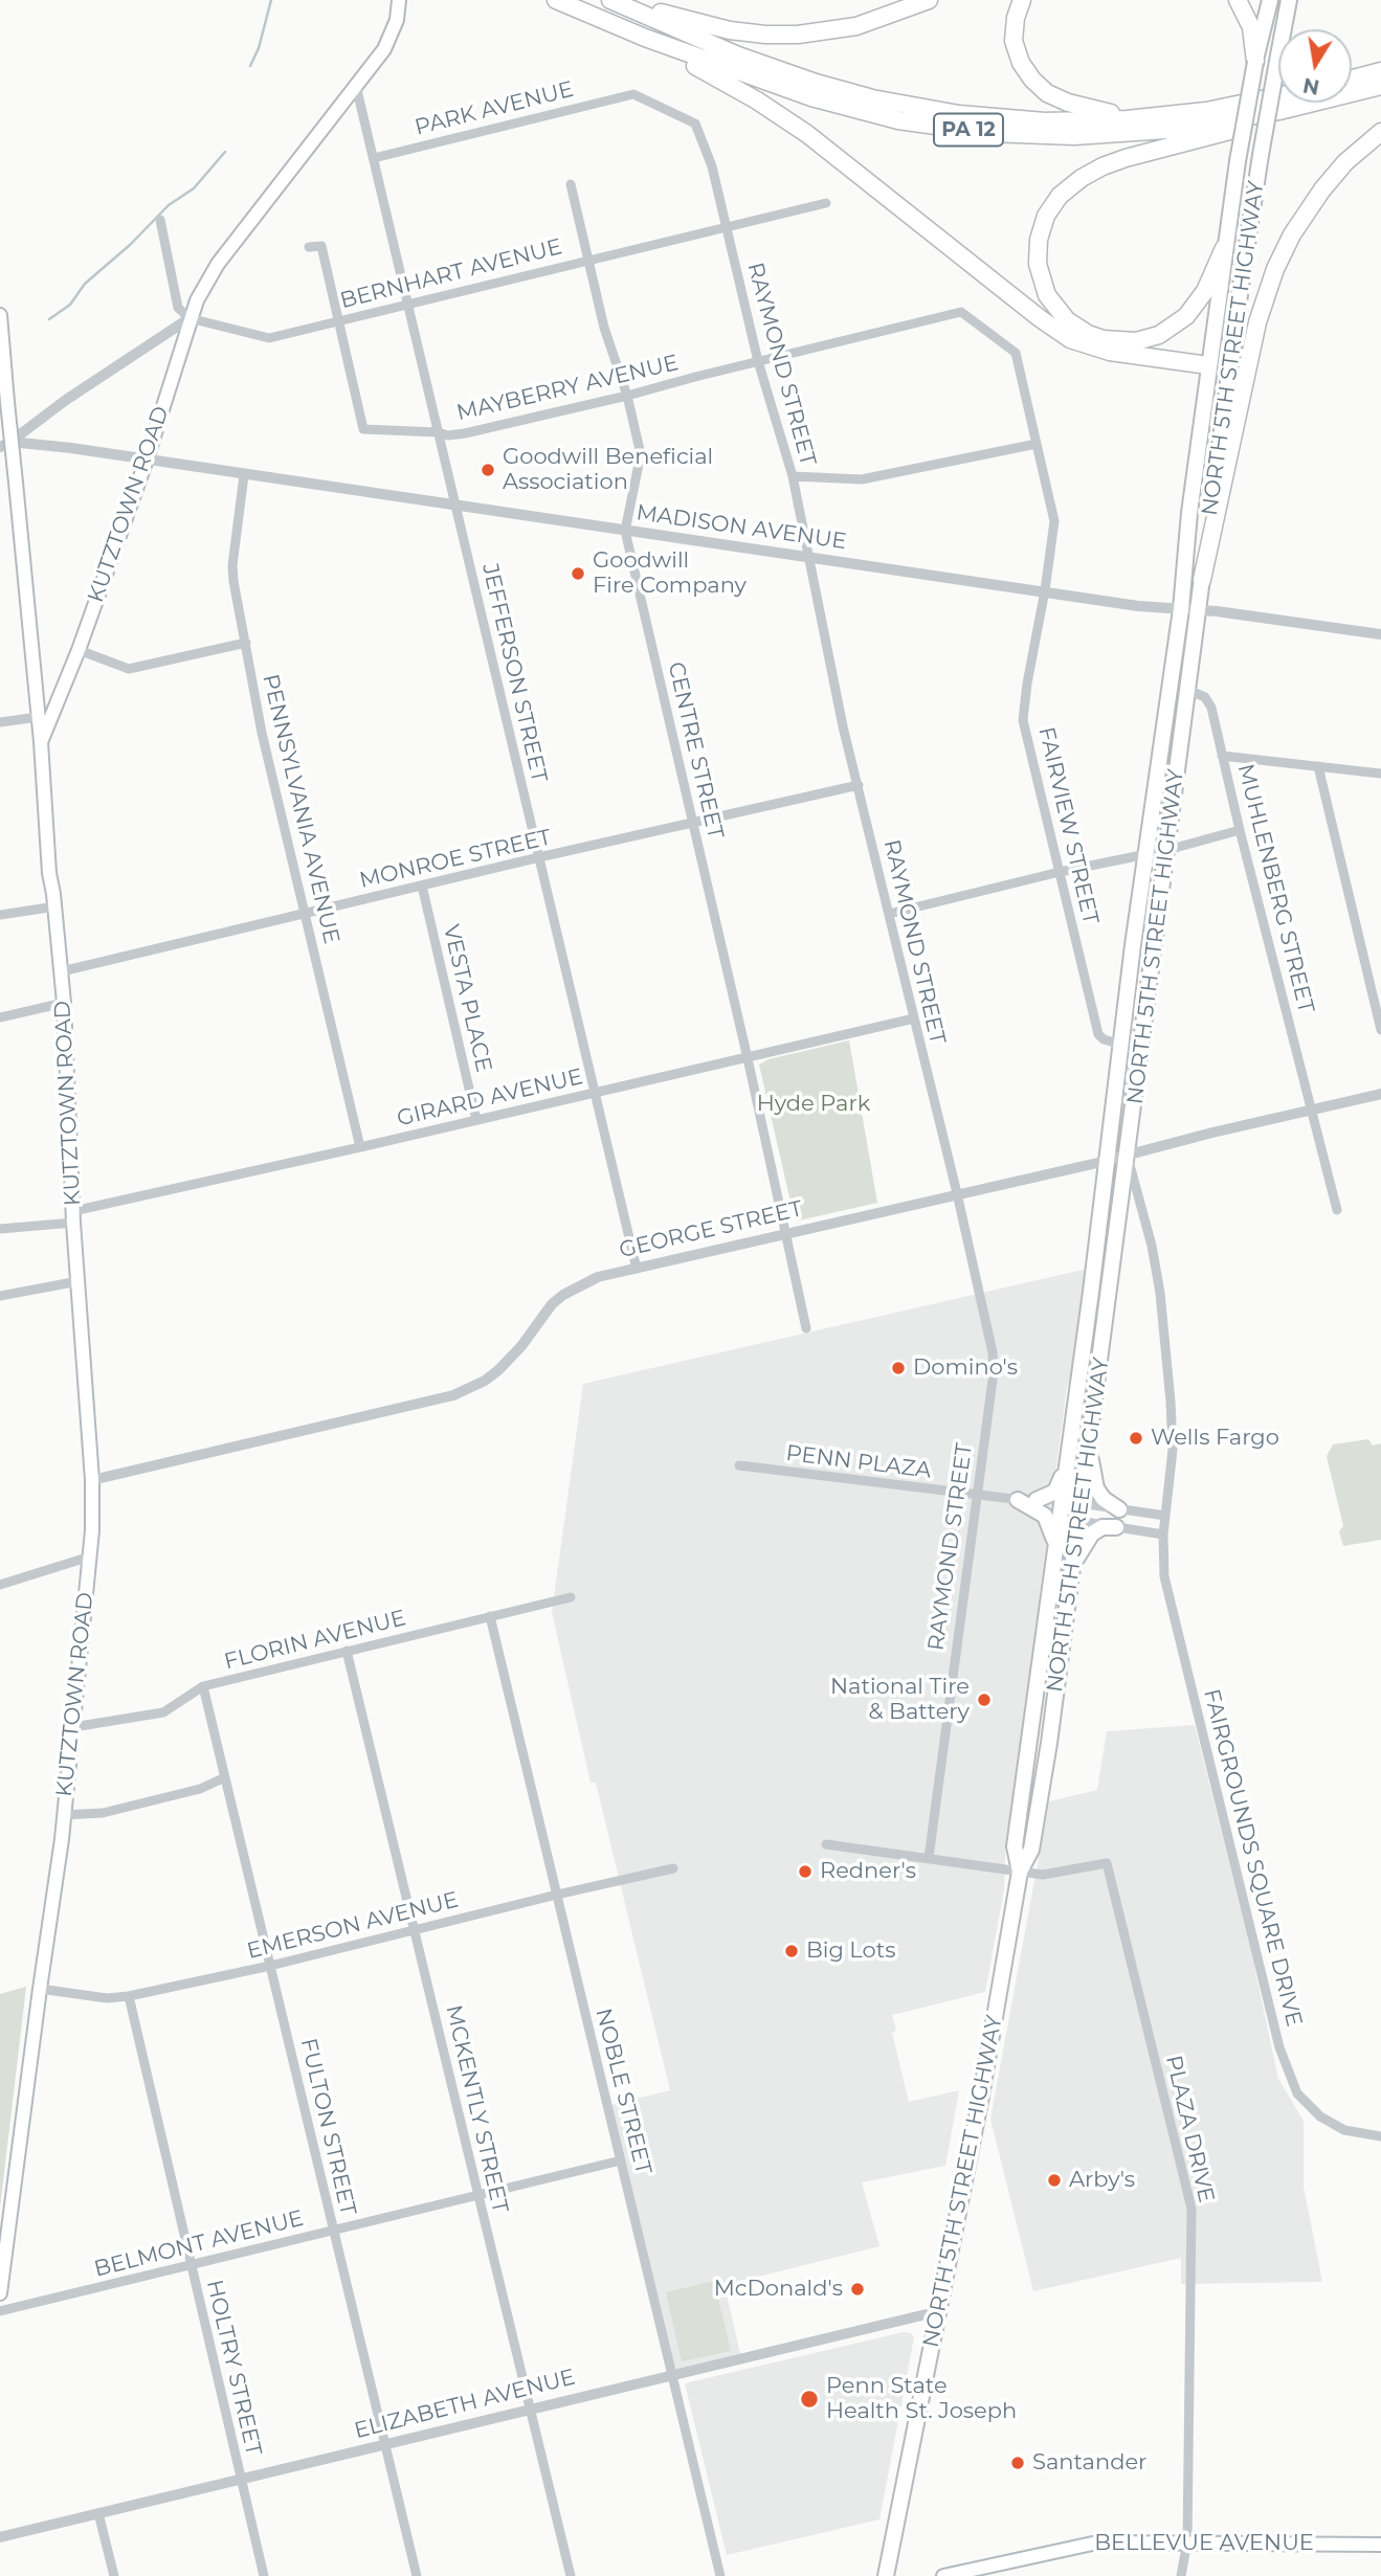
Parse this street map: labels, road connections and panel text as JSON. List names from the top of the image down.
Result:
{
  "streets": {
    "highway": ["PA 12"],
    "main road": ["NORTH 5TH STREET HIGHWAY", "KUTZTOWN ROAD", "BELLEVUE AVENUE"],
    "street": [
      "PARK AVENUE",
      "BERNHART AVENUE",
      "RAYMOND STREET",
      "MAYBERRY AVENUE",
      "MADISON AVENUE",
      "JEFFERSON STREET",
      "CENTRE STREET",
      "PENNSYLVANIA AVENUE",
      "FAIRVIEW STREET",
      "MONROE STREET",
      "MUHLENBERG STREET",
      "VESTA PLACE",
      "GIRARD AVENUE",
      "GEORGE STREET",
      "PENN PLAZA",
      "FLORIN AVENUE",
      "FAIRGROUNDS SQUARE DRIVE",
      "EMERSON AVENUE",
      "NOBLE STREET",
      "MCKENTLY STREET",
      "FULTON STREET",
      "PLAZA DRIVE",
      "BELMONT AVENUE",
      "HOLTRY STREET",
      "ELIZABETH AVENUE"
    ]
  },
  "crossings": [
    ["PARK AVENUE", "RAYMOND STREET"],
    ["PARK AVENUE", "JEFFERSON STREET"],
    ["BERNHART AVENUE", "RAYMOND STREET"],
    ["BERNHART AVENUE", "MAYBERRY AVENUE"],
    ["BERNHART AVENUE", "KUTZTOWN ROAD"],
    ["BERNHART AVENUE", "JEFFERSON STREET"],
    ["BERNHART AVENUE", "CENTRE STREET"],
    ["NORTH 5TH STREET HIGHWAY", "MADISON AVENUE"],
    ["NORTH 5TH STREET HIGHWAY", "FAIRVIEW STREET"],
    ["NORTH 5TH STREET HIGHWAY", "MUHLENBERG STREET"],
    ["NORTH 5TH STREET HIGHWAY", "GEORGE STREET"],
    ["NORTH 5TH STREET HIGHWAY", "PENN PLAZA"],
    ["NORTH 5TH STREET HIGHWAY", "FAIRGROUNDS SQUARE DRIVE"],
    ["NORTH 5TH STREET HIGHWAY", "PLAZA DRIVE"],
    ["NORTH 5TH STREET HIGHWAY", "ELIZABETH AVENUE"],
    ["RAYMOND STREET", "MAYBERRY AVENUE"],
    ["RAYMOND STREET", "MADISON AVENUE"],
    ["RAYMOND STREET", "MONROE STREET"],
    ["RAYMOND STREET", "GIRARD AVENUE"],
    ["RAYMOND STREET", "GEORGE STREET"],
    ["RAYMOND STREET", "PENN PLAZA"],
    ["MAYBERRY AVENUE", "JEFFERSON STREET"],
    ["MAYBERRY AVENUE", "CENTRE STREET"],
    ["MAYBERRY AVENUE", "FAIRVIEW STREET"],
    ["KUTZTOWN ROAD", "MADISON AVENUE"],
    ["KUTZTOWN ROAD", "JEFFERSON STREET"],
    ["KUTZTOWN ROAD", "MONROE STREET"],
    ["KUTZTOWN ROAD", "GIRARD AVENUE"],
    ["KUTZTOWN ROAD", "GEORGE STREET"],
    ["KUTZTOWN ROAD", "FLORIN AVENUE"],
    ["KUTZTOWN ROAD", "EMERSON AVENUE"],
    ["MADISON AVENUE", "JEFFERSON STREET"],
    ["MADISON AVENUE", "CENTRE STREET"],
    ["MADISON AVENUE", "PENNSYLVANIA AVENUE"],
    ["MADISON AVENUE", "FAIRVIEW STREET"],
    ["JEFFERSON STREET", "MONROE STREET"],
    ["JEFFERSON STREET", "GIRARD AVENUE"],
    ["JEFFERSON STREET", "GEORGE STREET"],
    ["CENTRE STREET", "MONROE STREET"],
    ["CENTRE STREET", "GIRARD AVENUE"],
    ["CENTRE STREET", "GEORGE STREET"],
    ["PENNSYLVANIA AVENUE", "MONROE STREET"],
    ["PENNSYLVANIA AVENUE", "GIRARD AVENUE"],
    ["MONROE STREET", "VESTA PLACE"],
    ["MUHLENBERG STREET", "GEORGE STREET"],
    ["VESTA PLACE", "GIRARD AVENUE"],
    ["GEORGE STREET", "FAIRGROUNDS SQUARE DRIVE"],
    ["FLORIN AVENUE", "NOBLE STREET"],
    ["FLORIN AVENUE", "MCKENTLY STREET"],
    ["FLORIN AVENUE", "FULTON STREET"],
    ["EMERSON AVENUE", "NOBLE STREET"],
    ["EMERSON AVENUE", "MCKENTLY STREET"],
    ["EMERSON AVENUE", "FULTON STREET"],
    ["EMERSON AVENUE", "HOLTRY STREET"],
    ["NOBLE STREET", "BELMONT AVENUE"],
    ["NOBLE STREET", "ELIZABETH AVENUE"],
    ["MCKENTLY STREET", "BELMONT AVENUE"],
    ["MCKENTLY STREET", "ELIZABETH AVENUE"],
    ["FULTON STREET", "BELMONT AVENUE"],
    ["FULTON STREET", "ELIZABETH AVENUE"],
    ["PLAZA DRIVE", "BELLEVUE AVENUE"],
    ["BELMONT AVENUE", "HOLTRY STREET"],
    ["HOLTRY STREET", "ELIZABETH AVENUE"]
  ],
  "parks": ["Hyde Park"],
  "places": [
    "Goodwill Beneficial Association",
    "Goodwill Fire Company",
    "Domino's",
    "Wells Fargo",
    "National Tire & Battery",
    "Redner's",
    "Big Lots",
    "Arby's",
    "McDonald's",
    "Penn State Health St. Joseph",
    "Santander"
  ],
  "north": "bottom"
}
